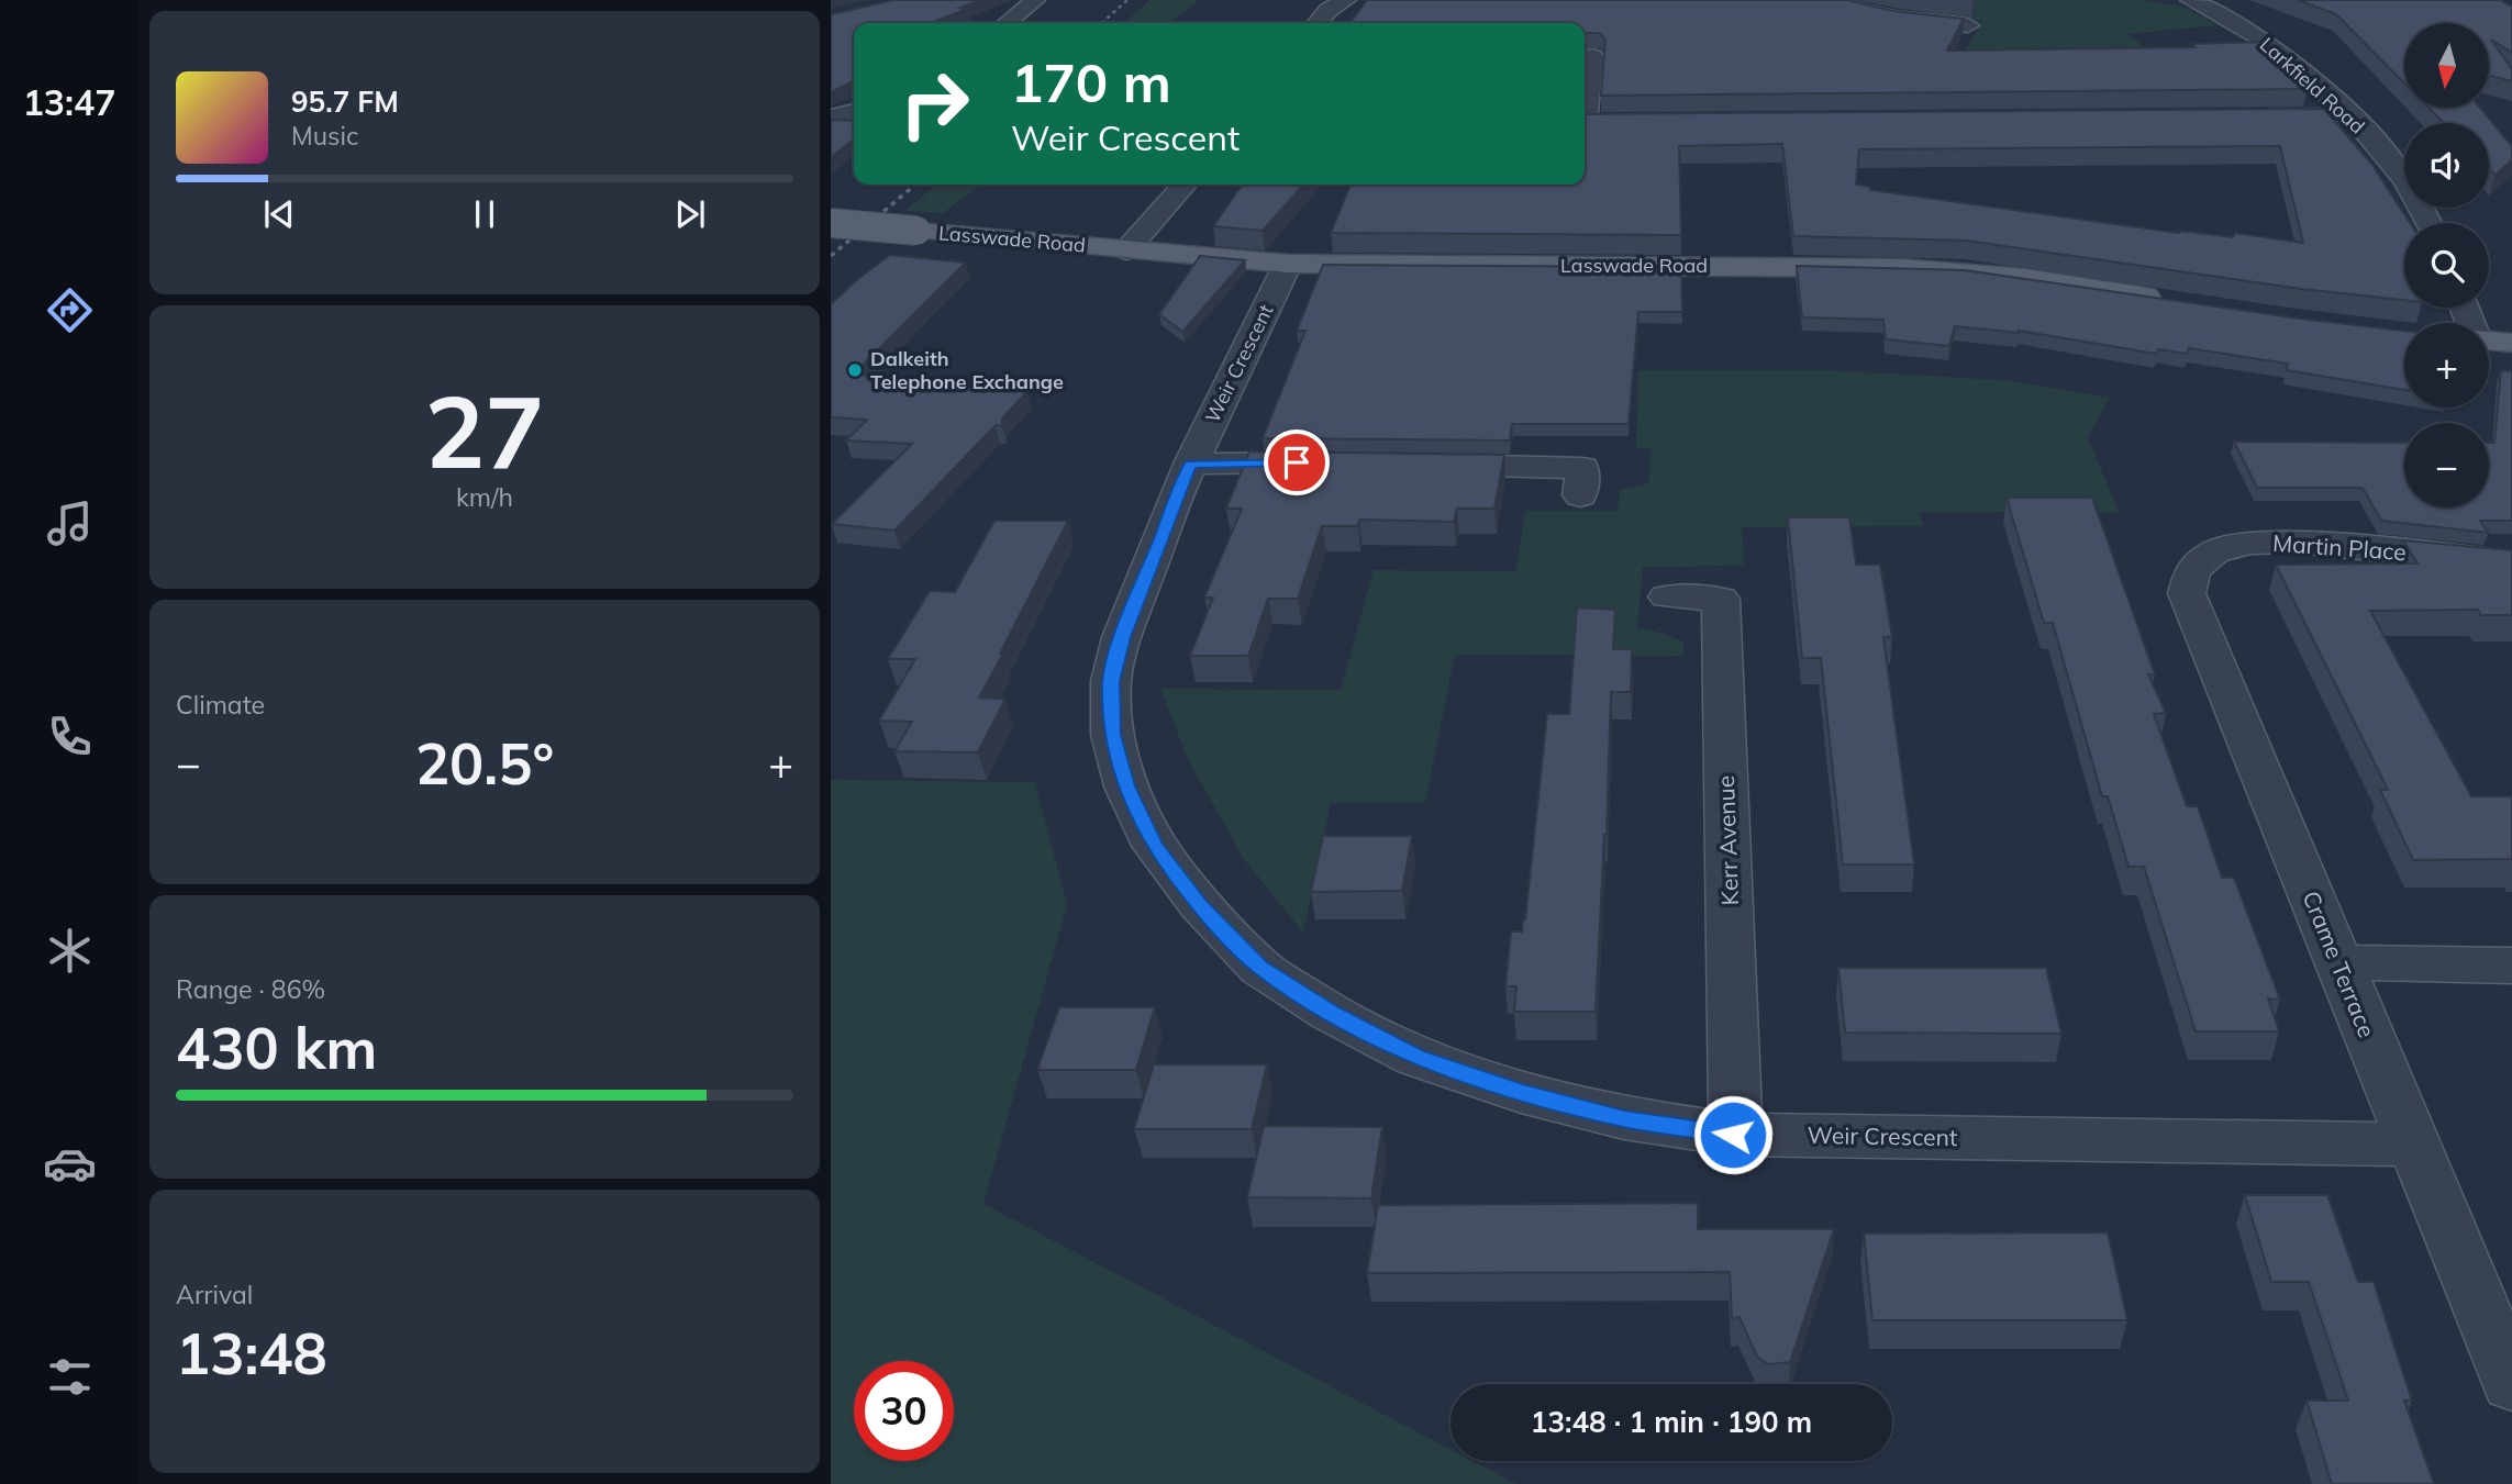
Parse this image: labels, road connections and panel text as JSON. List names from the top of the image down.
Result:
{
  "streets": {
    "main road": ["Lasswade Road"],
    "street": [
      "Larkfield Road",
      "Weir Crescent",
      "Martin Place",
      "Kerr Avenue",
      "Crame Terrace"
    ]
  },
  "crossings": [
    ["Lasswade Road", "Weir Crescent"],
    ["Weir Crescent", "Kerr Avenue"],
    ["Weir Crescent", "Crame Terrace"],
    ["Martin Place", "Crame Terrace"]
  ],
  "places": ["Dalkeith Telephone Exchange"],
  "north": "bottom",
  "page": {
    "tabs": "13:47",
    "map_buttons": ["+", "−"],
    "turn": ["170 m", "Weir Crescent"],
    "song": ["95.7 FM", "Music"],
    "tile": [
      ["27", "km/h"],
      "Climate",
      ["Range · 86%", "430 km"],
      ["Arrival", "13:48"]
    ],
    "heat": ["−", "20.5°", "+"],
    "limit": "30",
    "trip": "13:48 · 1 min · 190 m"
  }
}
